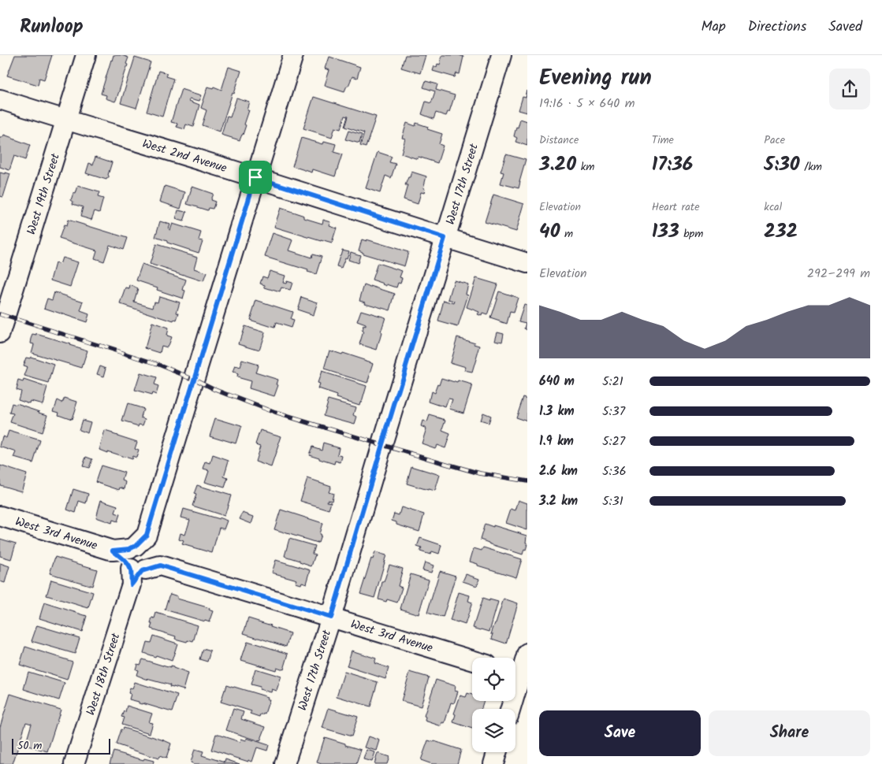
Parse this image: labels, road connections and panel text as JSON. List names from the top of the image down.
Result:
{
  "streets": {
    "street": [
      "West 2nd Avenue",
      "West 17th Street",
      "West 19th Street",
      "West 3rd Avenue",
      "West 18th Street"
    ]
  },
  "crossings": [
    ["West 2nd Avenue", "West 17th Street"],
    ["West 2nd Avenue", "West 19th Street"],
    ["West 2nd Avenue", "West 18th Street"],
    ["West 17th Street", "West 3rd Avenue"],
    ["West 3rd Avenue", "West 18th Street"]
  ],
  "scale_bar": "50 m",
  "page": {
    "header": "Runloop",
    "nav": ["Map", "Directions", "Saved"],
    "heading": ["Evening run", "19:16 · 5 × 640 m"],
    "stats": [
      ["Distance", "3.20 km"],
      ["Time", "17:36"],
      ["Pace", "5:30 /km"],
      ["Elevation", "40 m"],
      ["Heart rate", "133 bpm"],
      ["kcal", "232"]
    ],
    "chart": ["Elevation", "292–299 m"],
    "list": [
      {
        "name": "640 m",
        "note": "5:21"
      },
      {
        "name": "1.3 km",
        "note": "5:37"
      },
      {
        "name": "1.9 km",
        "note": "5:27"
      },
      {
        "name": "2.6 km",
        "note": "5:36"
      },
      {
        "name": "3.2 km",
        "note": "5:31"
      }
    ],
    "buttons": ["Save", "Share"],
    "scale": "50 m"
  }
}
